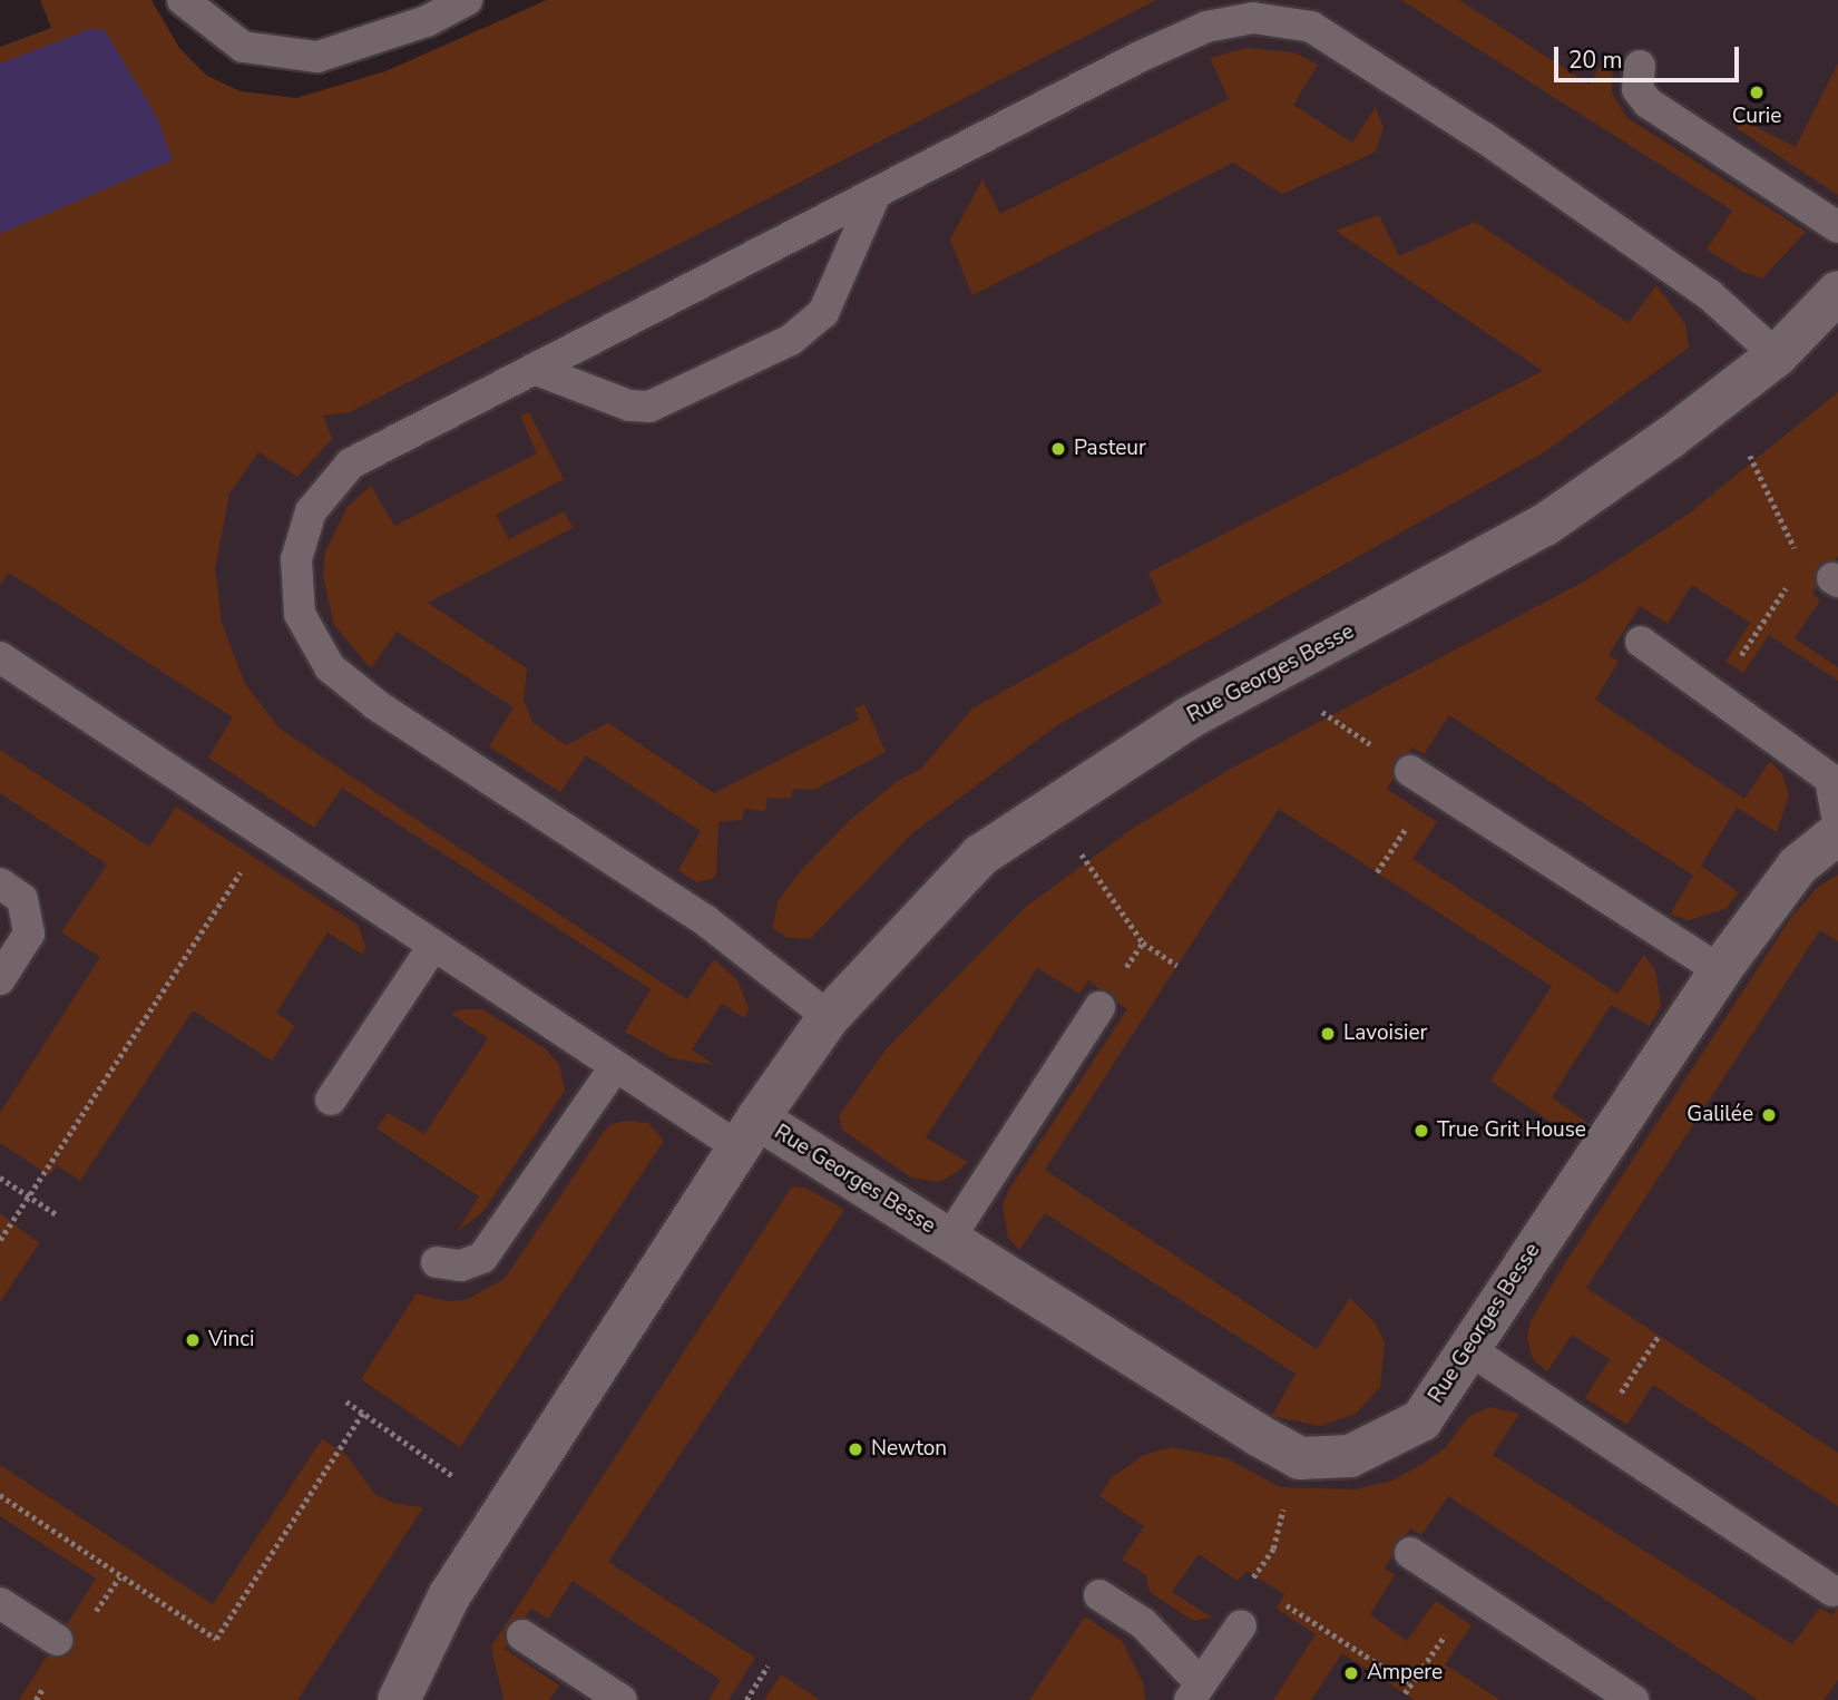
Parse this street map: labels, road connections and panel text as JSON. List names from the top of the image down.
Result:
{
  "streets": {
    "street": ["Rue Georges Besse"]
  },
  "places": [
    "Curie",
    "Pasteur",
    "Lavoisier",
    "Galilée",
    "True Grit House",
    "Vinci",
    "Newton",
    "Ampere"
  ],
  "scale_bar": "20 m"
}
